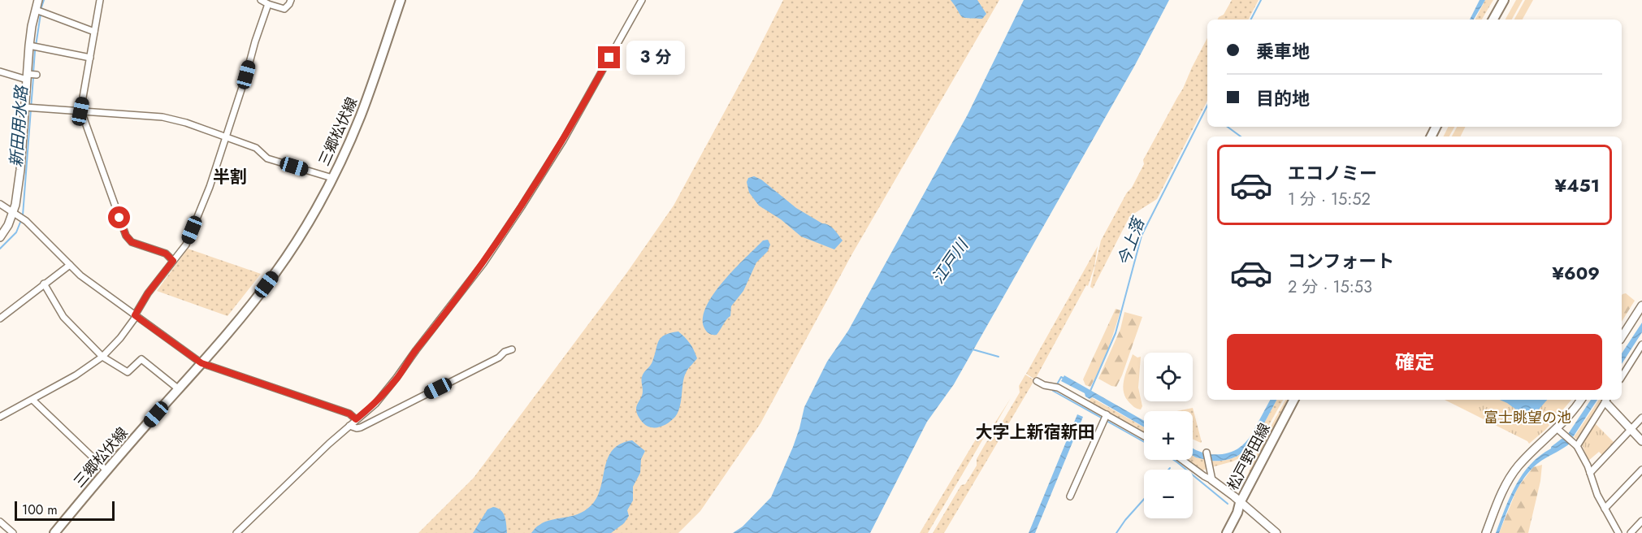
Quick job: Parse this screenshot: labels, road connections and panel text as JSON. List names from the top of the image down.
{
  "streets": {
    "main road": ["三郷松伏線", "松戸野田線"]
  },
  "districts": ["半割", "大字上新宿新田"],
  "water": ["新田用水路", "今上落", "江戸川"],
  "parks": ["富士眺望の池"],
  "scale_bar": "100 m",
  "page": {
    "banner": ["乗車地", "目的地"],
    "bubble": "3 分",
    "list": [
      {
        "name": "エコノミー",
        "note": "1 分 · 15:52",
        "value": "¥451"
      },
      {
        "name": "コンフォート",
        "note": "2 分 · 15:53",
        "value": "¥609"
      }
    ],
    "buttons": "確定",
    "map_buttons": ["+", "−"],
    "scale": "100 m"
  }
}
